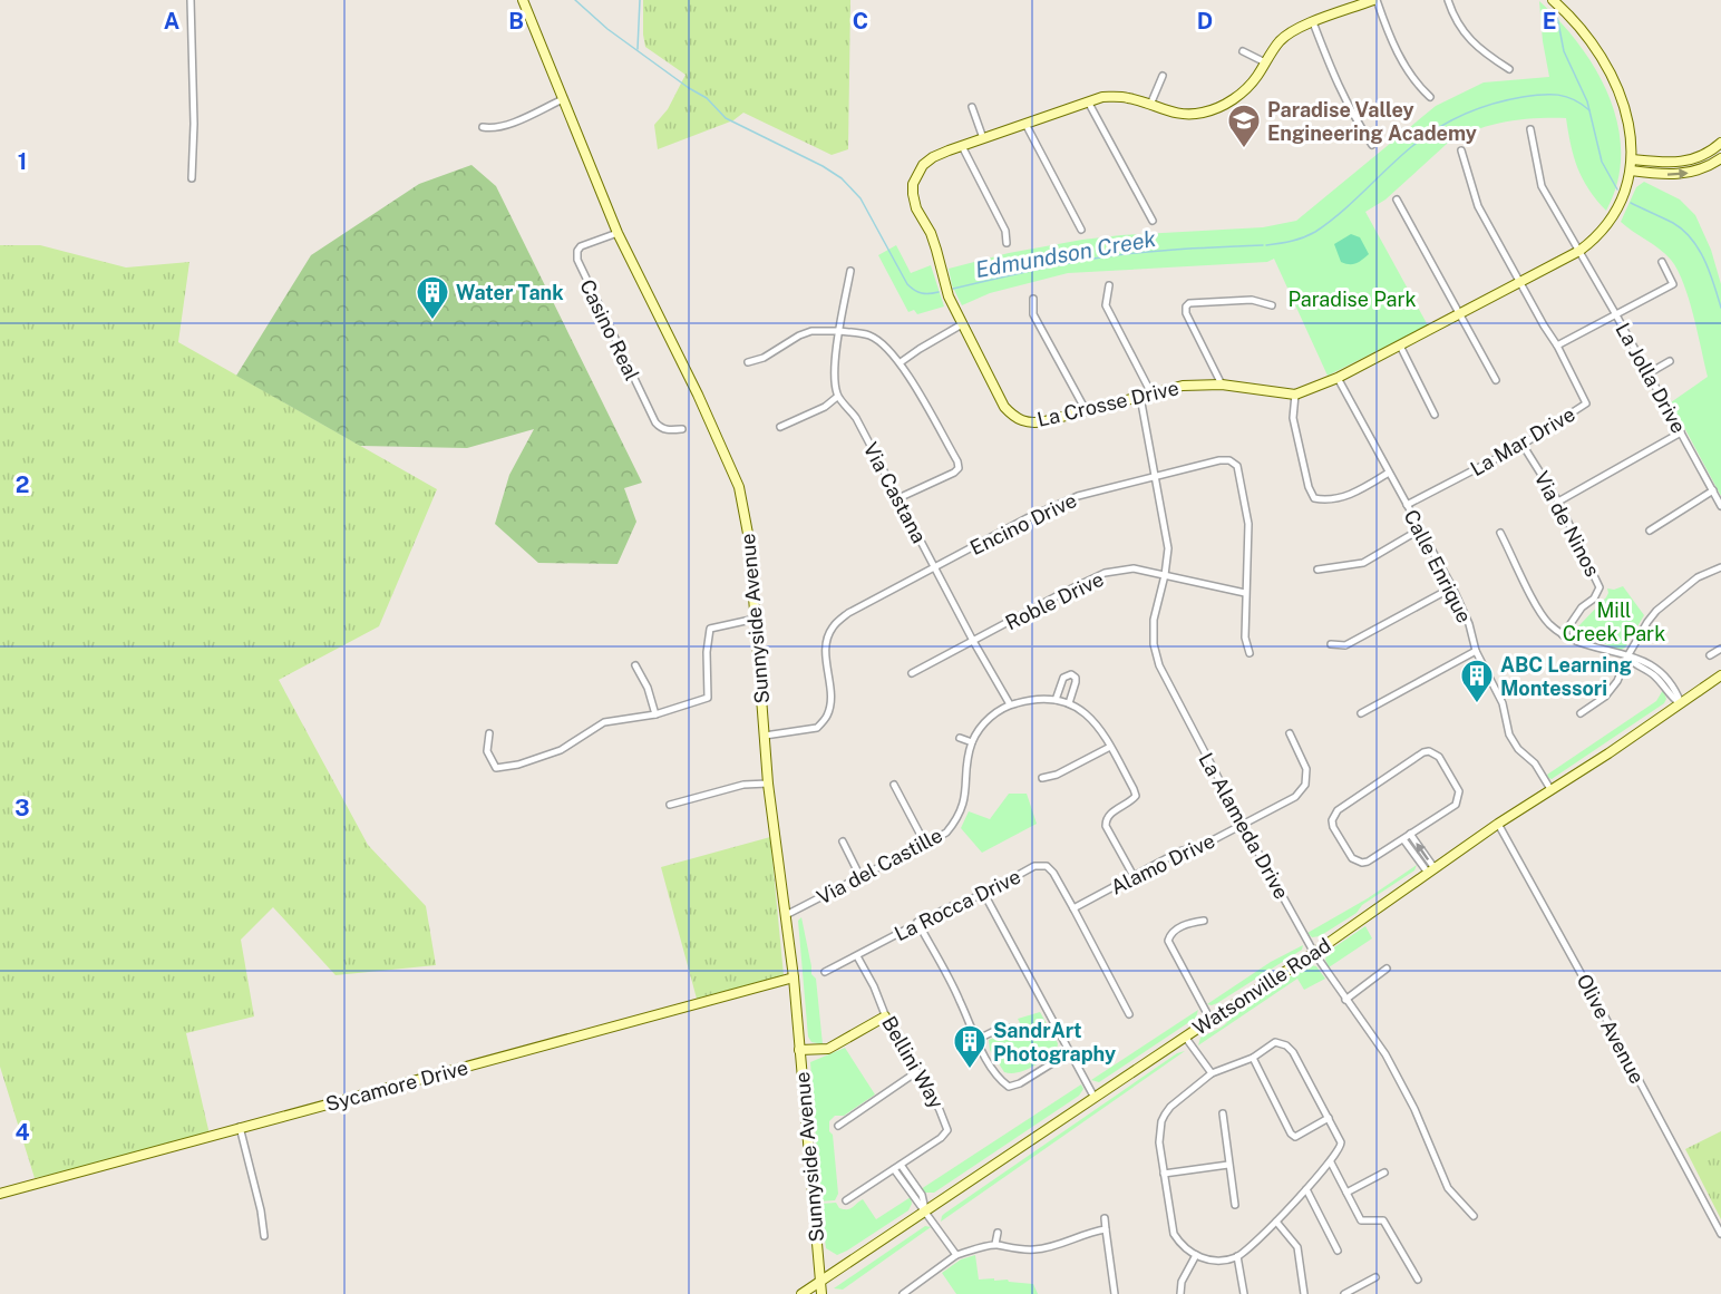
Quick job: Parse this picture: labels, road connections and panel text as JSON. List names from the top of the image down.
{
  "streets": {
    "street": [
      "Casino Real",
      "La Jolla Drive",
      "La Crosse Drive",
      "La Mar Drive",
      "Via Castana",
      "Encino Drive",
      "Via de Ninos",
      "Calle Enrique",
      "Roble Drive",
      "Sunnyside Avenue",
      "La Alameda Drive",
      "Alamo Drive",
      "Via del Castille",
      "La Rocca Drive",
      "Watsonville Road",
      "Olive Avenue",
      "Bellini Way",
      "Sycamore Drive"
    ]
  },
  "crossings": [
    ["Casino Real", "Sunnyside Avenue"],
    ["La Jolla Drive", "La Crosse Drive"],
    ["La Crosse Drive", "La Mar Drive"],
    ["La Crosse Drive", "Calle Enrique"],
    ["La Crosse Drive", "La Alameda Drive"],
    ["La Mar Drive", "Via de Ninos"],
    ["La Mar Drive", "Calle Enrique"],
    ["Via Castana", "Encino Drive"],
    ["Via Castana", "Roble Drive"],
    ["Via Castana", "Via del Castille"],
    ["Encino Drive", "Roble Drive"],
    ["Encino Drive", "Sunnyside Avenue"],
    ["Encino Drive", "La Alameda Drive"],
    ["Calle Enrique", "Watsonville Road"],
    ["Roble Drive", "La Alameda Drive"],
    ["Sunnyside Avenue", "Via del Castille"],
    ["Sunnyside Avenue", "Watsonville Road"],
    ["Sunnyside Avenue", "Sycamore Drive"],
    ["La Alameda Drive", "Alamo Drive"],
    ["La Alameda Drive", "Watsonville Road"],
    ["Alamo Drive", "Via del Castille"],
    ["Alamo Drive", "La Rocca Drive"],
    ["La Rocca Drive", "Bellini Way"],
    ["Watsonville Road", "Olive Avenue"]
  ],
  "water": ["Edmundson Creek"],
  "parks": ["Paradise Park", "Mill Creek Park"],
  "places": {
    "school or university": ["Paradise Valley Engineering Academy"],
    "building": ["Water Tank", "ABC Learning Montessori", "SandrArt Photography"]
  },
  "grid": {
    "columns": [
      "A",
      "B",
      "C",
      "D",
      "E"
    ],
    "rows": [
      "1",
      "2",
      "3",
      "4"
    ]
  }
}
